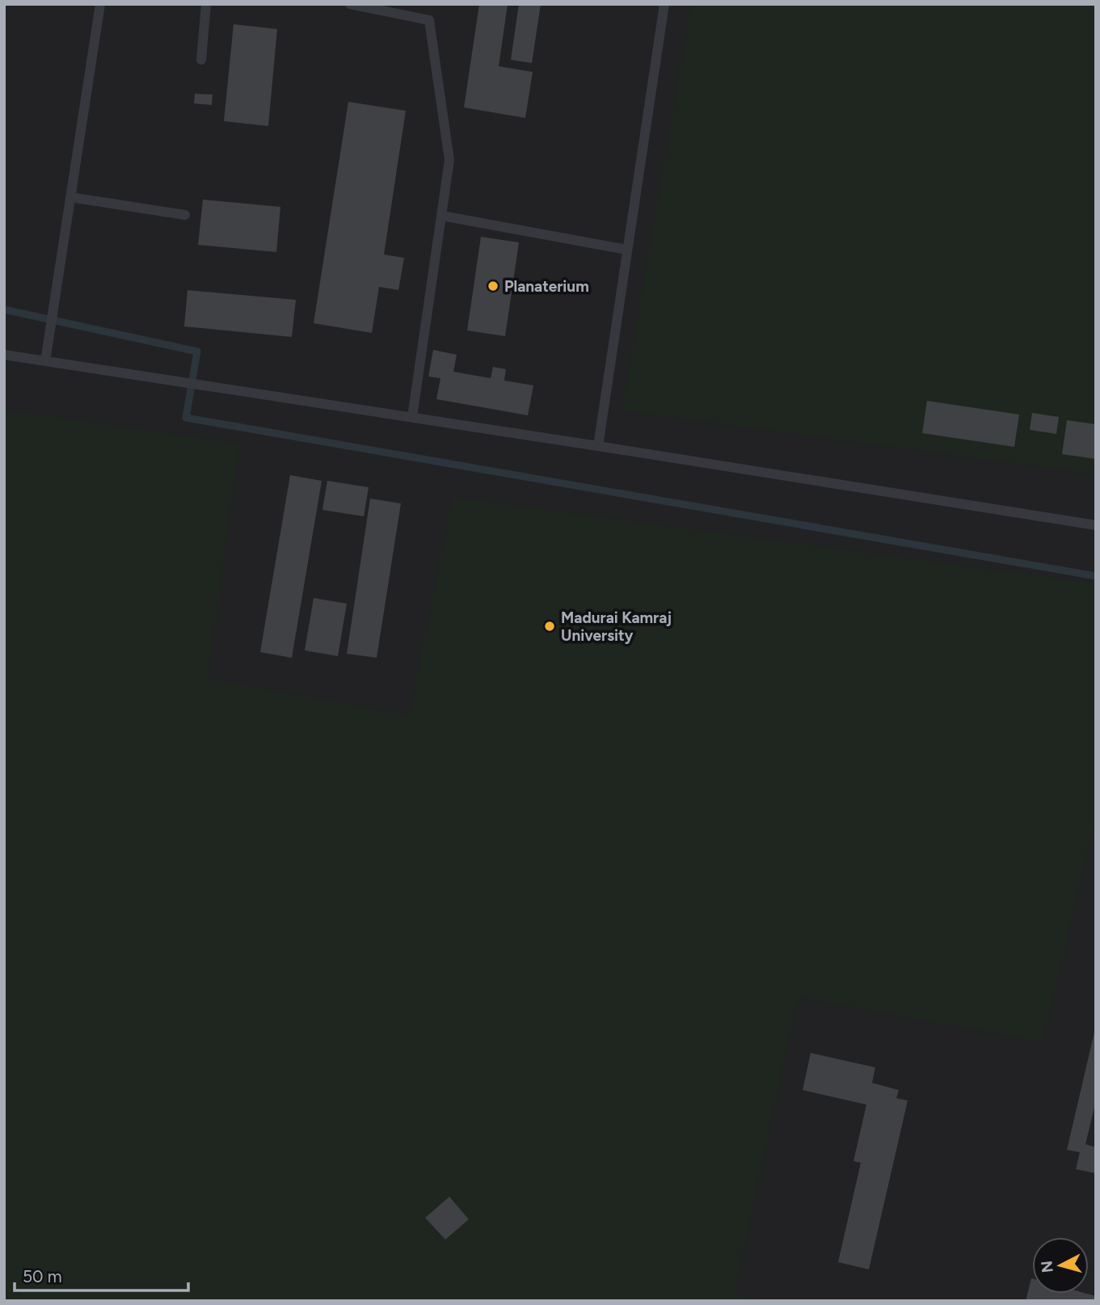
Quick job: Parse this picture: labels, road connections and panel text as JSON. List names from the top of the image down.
{
  "places": ["Planaterium", "Madurai Kamraj University"],
  "scale_bar": "50 m",
  "north": "left"
}
